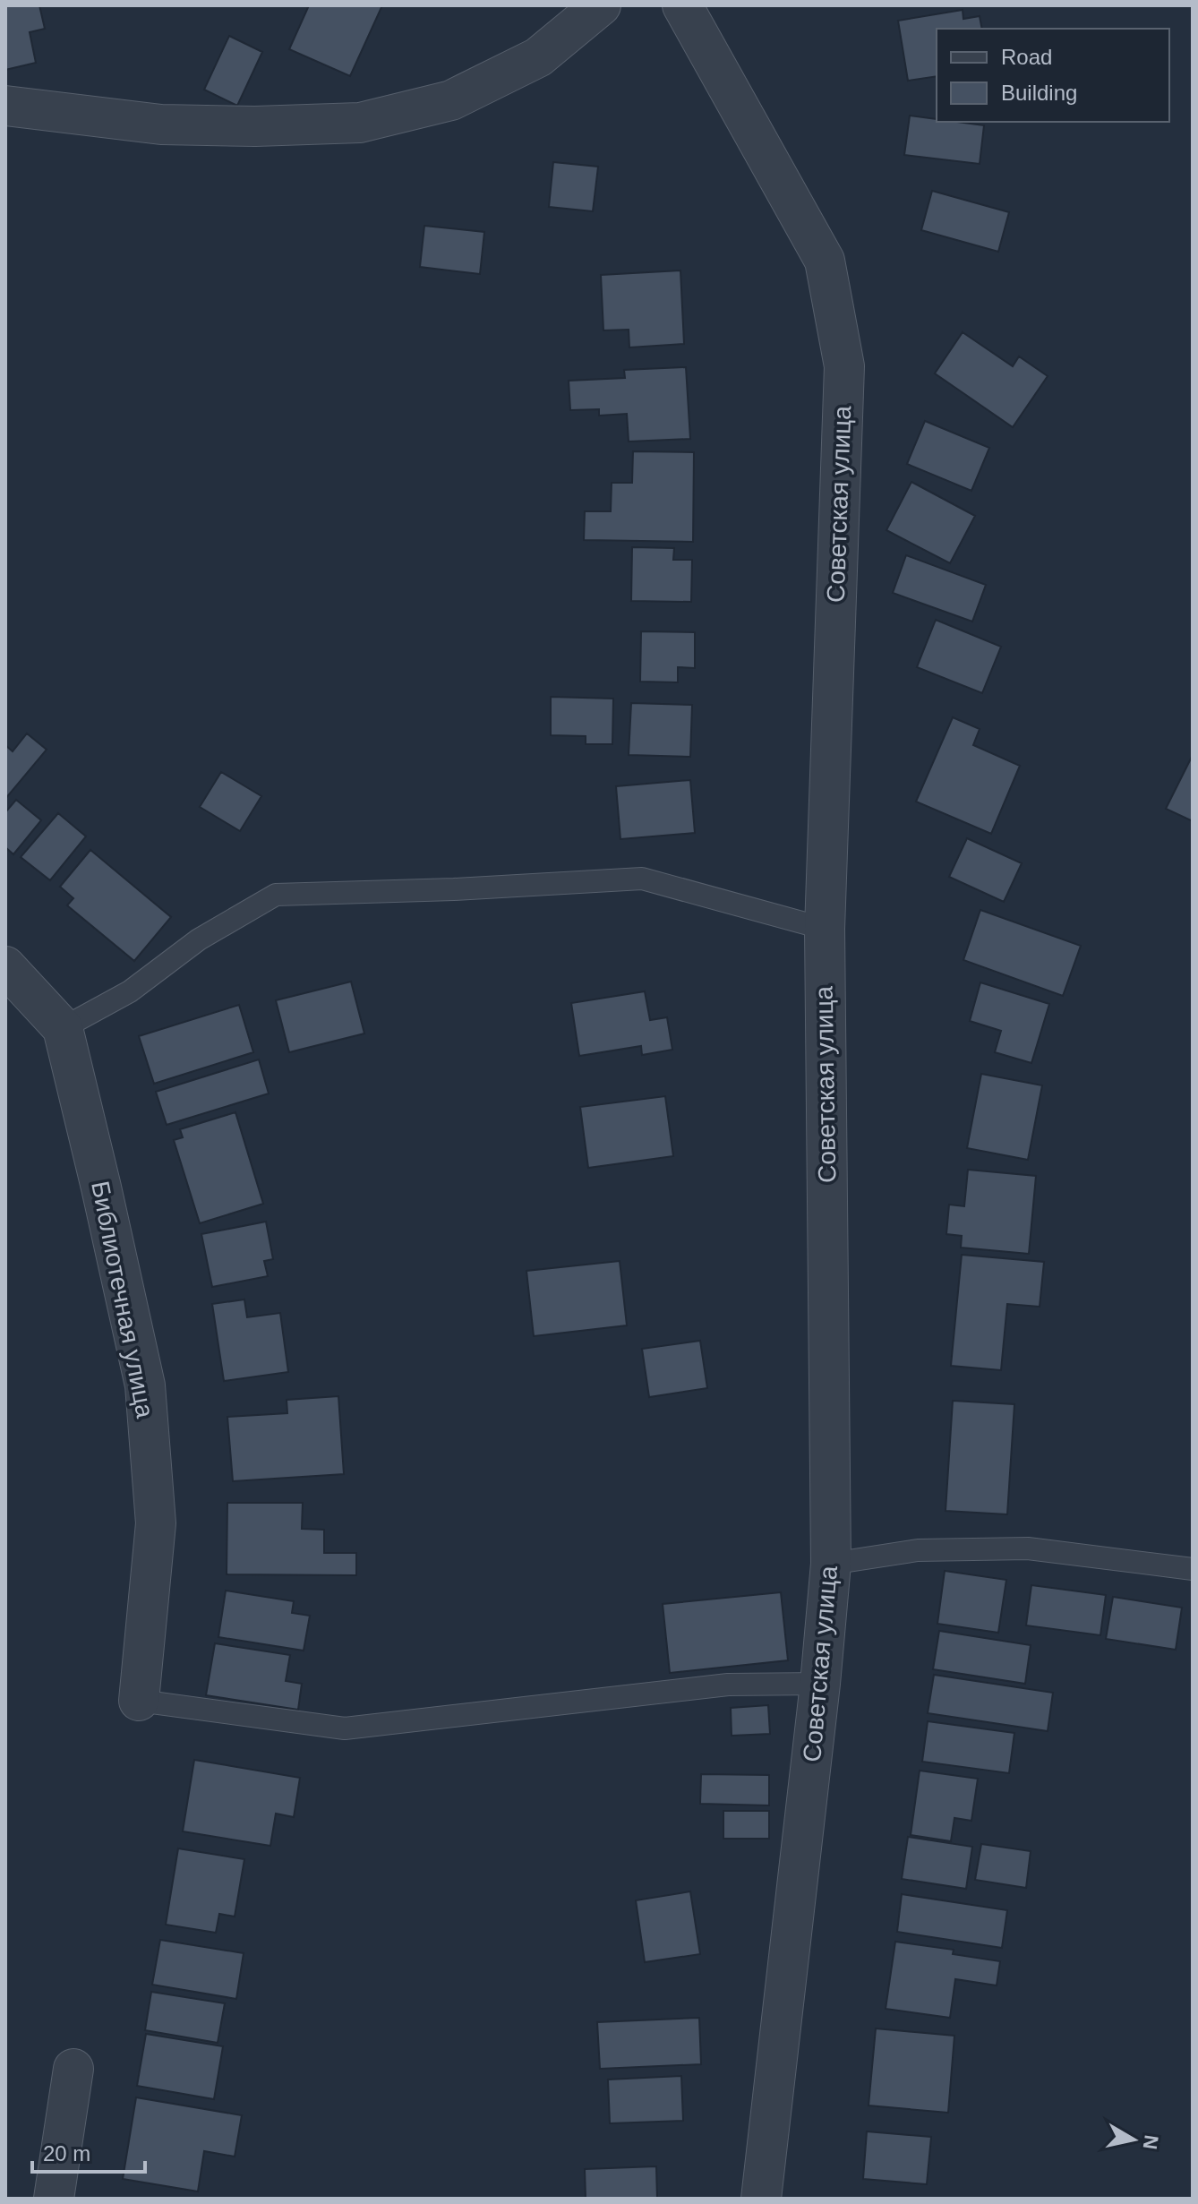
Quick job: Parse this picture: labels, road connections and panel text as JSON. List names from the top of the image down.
{
  "streets": {
    "street": ["Советская улица", "Библиотечная улица"]
  },
  "legend": ["Road", "Building"],
  "scale_bar": "20 m",
  "north": "right"
}
